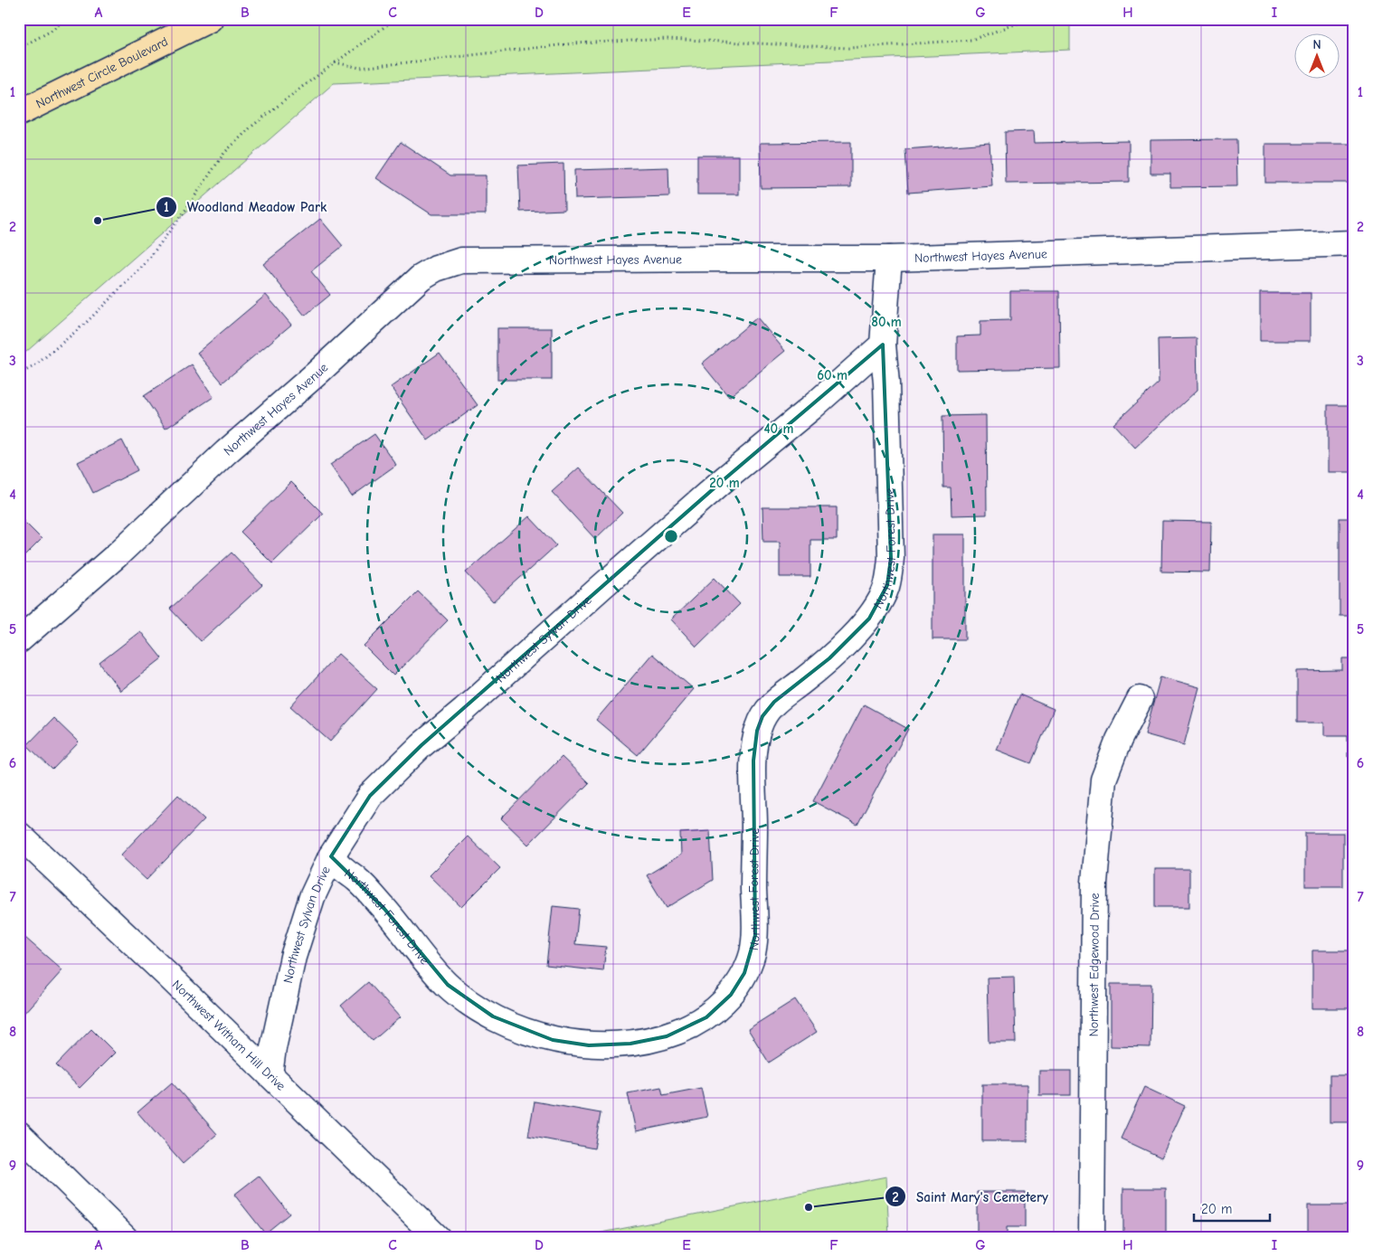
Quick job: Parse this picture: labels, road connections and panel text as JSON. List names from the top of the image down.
{
  "streets": {
    "main road": ["Northwest Circle Boulevard"],
    "street": [
      "Northwest Hayes Avenue",
      "Northwest Forest Drive",
      "Northwest Sylvan Drive",
      "Northwest Edgewood Drive",
      "Northwest Witham Hill Drive"
    ]
  },
  "crossings": [
    ["Northwest Forest Drive", "Northwest Sylvan Drive"],
    ["Northwest Sylvan Drive", "Northwest Witham Hill Drive"]
  ],
  "places": ["Woodland Meadow Park", "Saint Mary's Cemetery"],
  "scale_bar": "20 m",
  "north": "top",
  "grid": {
    "columns": [
      "A",
      "B",
      "C",
      "D",
      "E",
      "F",
      "G",
      "H",
      "I"
    ],
    "rows": [
      "1",
      "2",
      "3",
      "4",
      "5",
      "6",
      "7",
      "8",
      "9"
    ]
  },
  "rings": [
    "80 m",
    "60 m",
    "40 m",
    "20 m"
  ]
}
